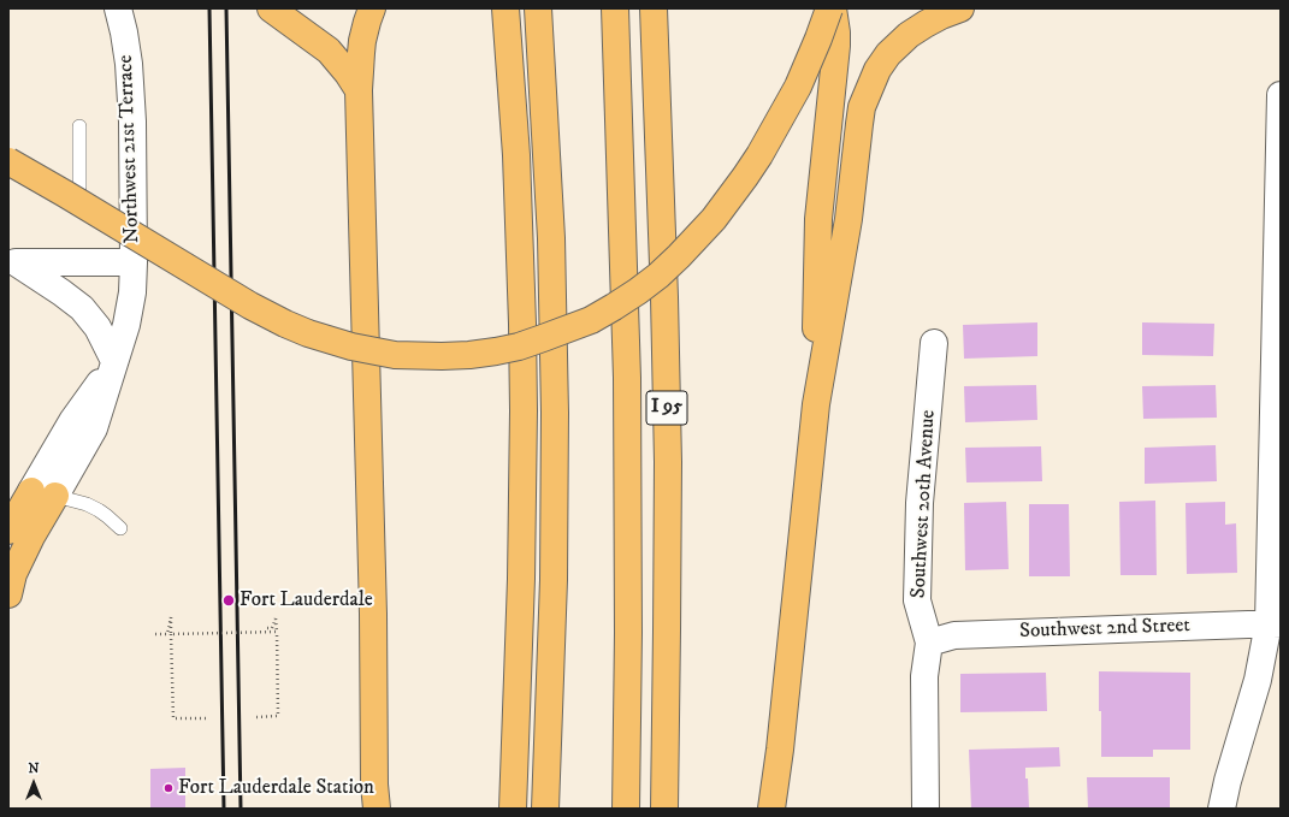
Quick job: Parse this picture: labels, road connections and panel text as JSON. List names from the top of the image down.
{
  "streets": {
    "highway": ["I 95"],
    "street": ["Northwest 21st Terrace", "Southwest 20th Avenue", "Southwest 2nd Street"]
  },
  "crossings": [
    ["Southwest 20th Avenue", "Southwest 2nd Street"]
  ],
  "places": ["Fort Lauderdale", "Fort Lauderdale Station"],
  "north": "top"
}
